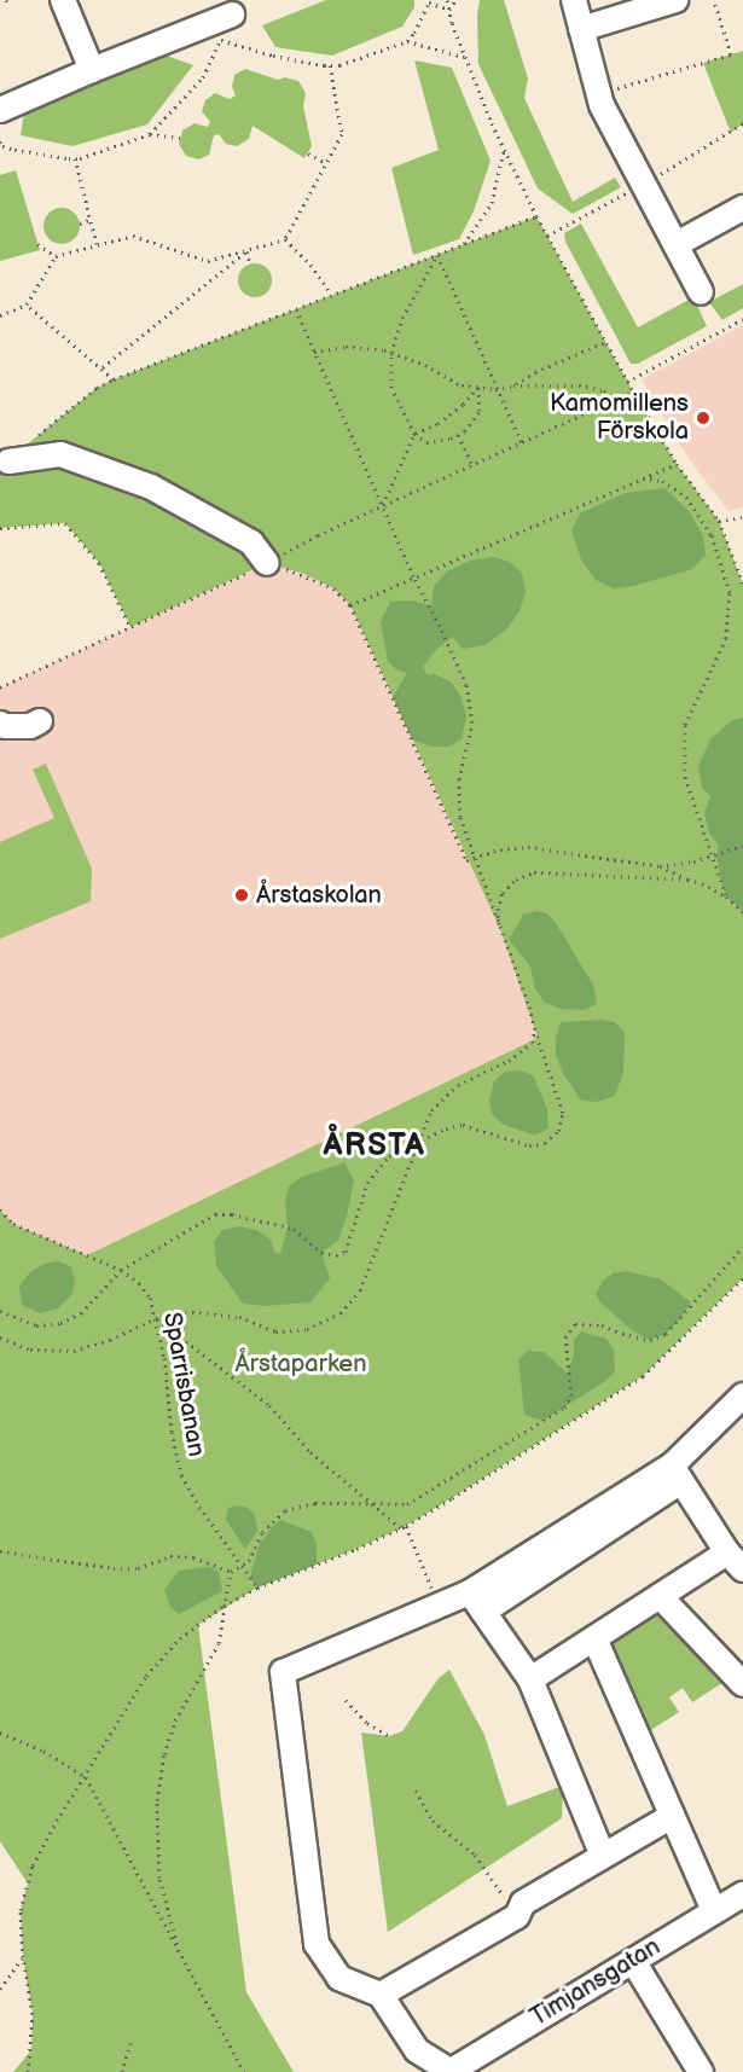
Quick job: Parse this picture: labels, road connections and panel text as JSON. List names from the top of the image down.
{
  "streets": {
    "street": ["Timjansgatan"],
    "path": ["Sparrisbanan"]
  },
  "districts": ["ÅRSTA"],
  "parks": ["Årstaparken"],
  "places": ["Kamomillens Förskola", "Årstaskolan"]
}
